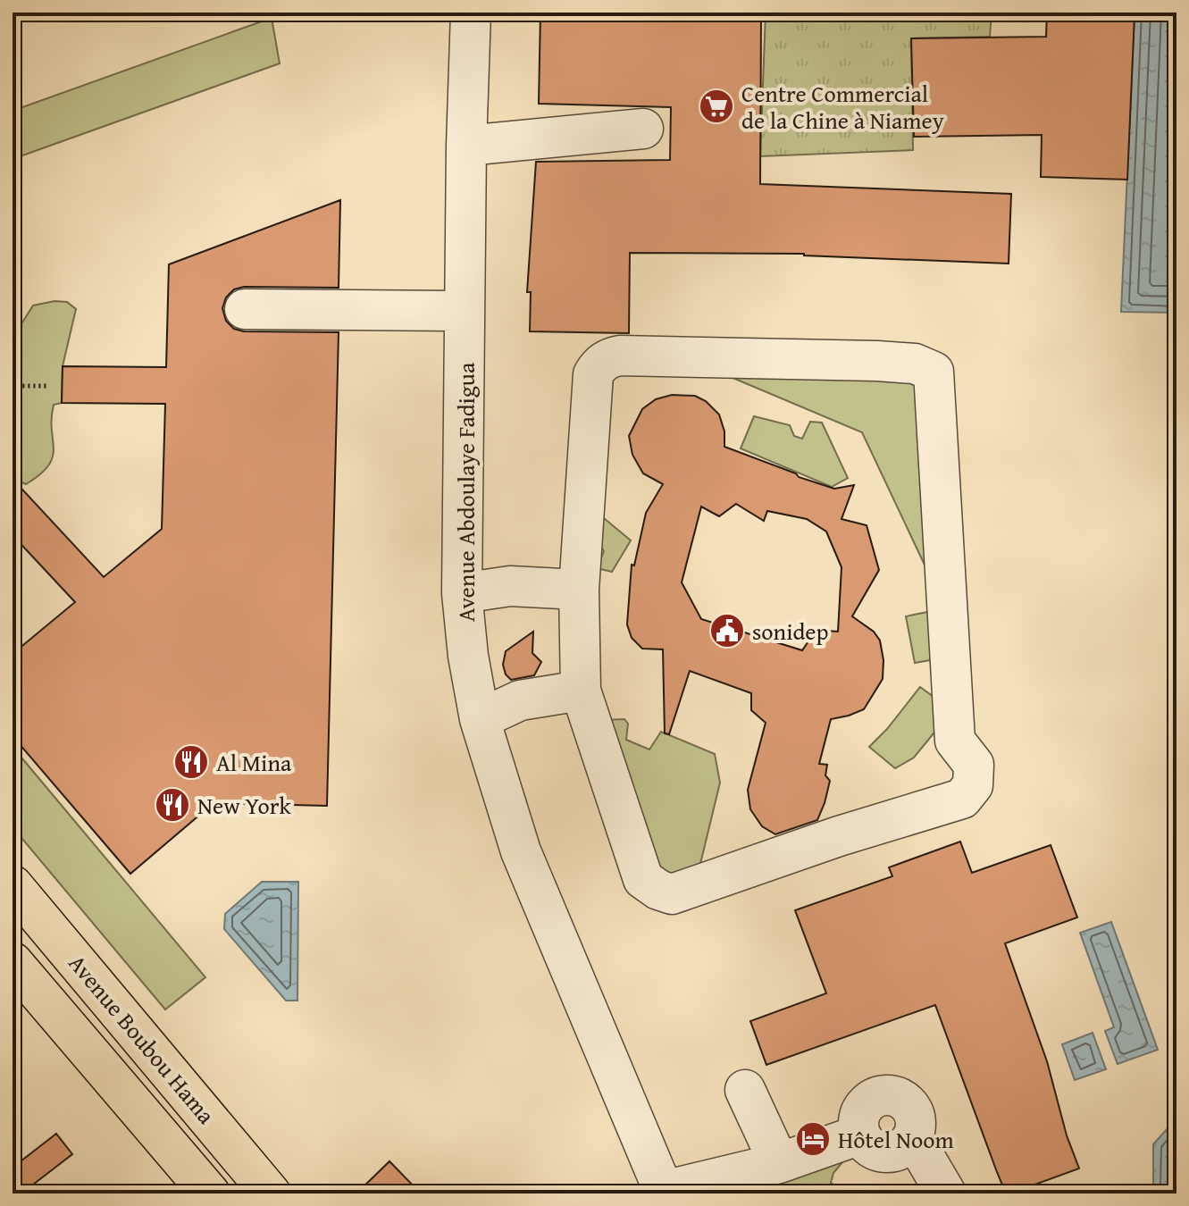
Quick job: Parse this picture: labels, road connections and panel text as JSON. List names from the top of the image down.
{
  "streets": {
    "main road": ["Avenue Boubou Hama"],
    "street": ["Avenue Abdoulaye Fadigua"]
  },
  "places": {
    "supermarket": ["Centre Commercial de la Chine à Niamey"],
    "public building": ["sonidep"],
    "restaurant": ["Al Mina", "New York"],
    "hotel": ["Hôtel Noom"]
  }
}
